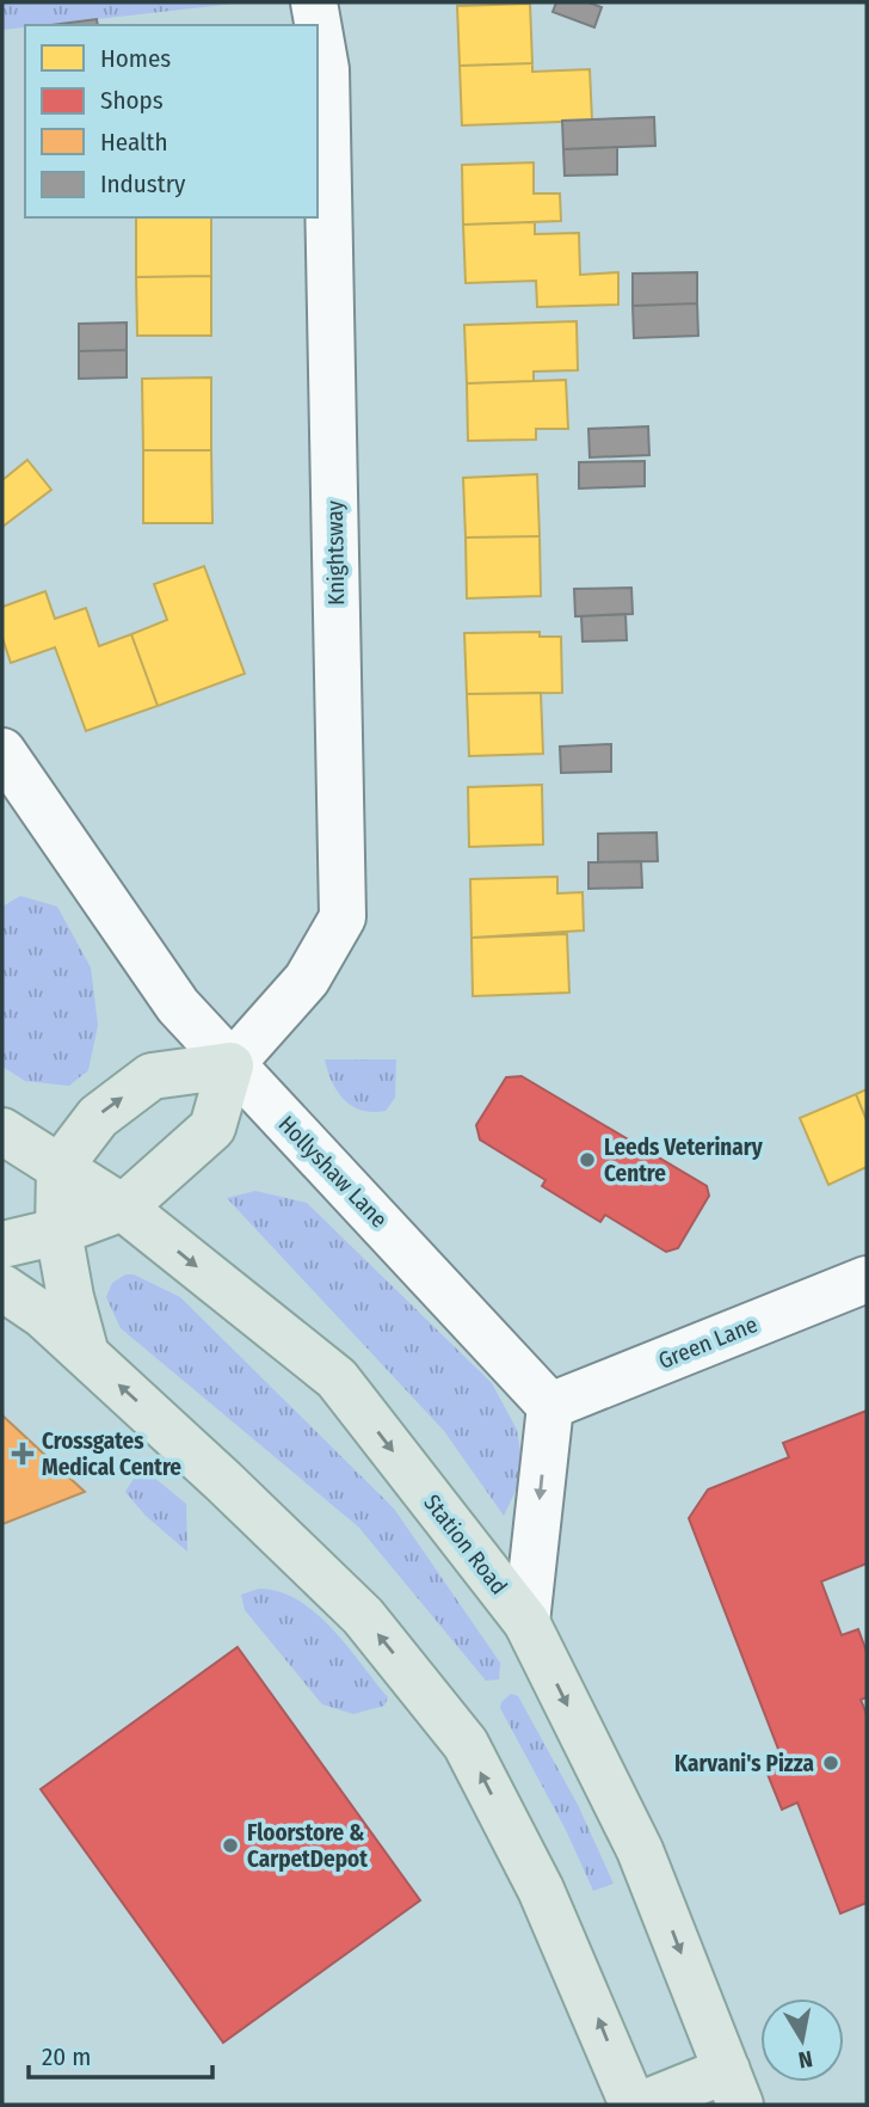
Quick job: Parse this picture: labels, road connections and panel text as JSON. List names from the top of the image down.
{
  "streets": {
    "main road": ["Station Road"],
    "street": ["Knightsway", "Hollyshaw Lane", "Green Lane"]
  },
  "crossings": [
    ["Knightsway", "Hollyshaw Lane"],
    ["Hollyshaw Lane", "Green Lane"]
  ],
  "places": {
    "other": ["Leeds Veterinary Centre", "Karvani's Pizza", "Floorstore & CarpetDepot"],
    "health": ["Crossgates Medical Centre"]
  },
  "legend": [
    "Homes",
    "Shops",
    "Health",
    "Industry"
  ],
  "scale_bar": "20 m",
  "north": "bottom"
}
